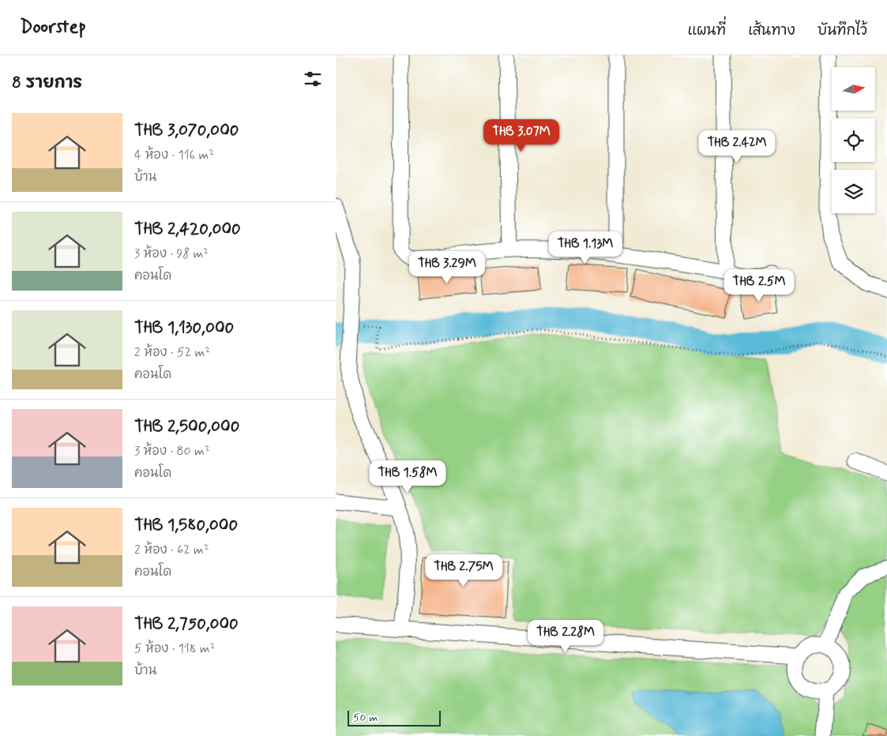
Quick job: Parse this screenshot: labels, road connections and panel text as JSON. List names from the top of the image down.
{
  "scale_bar": "50 m",
  "north": "right",
  "page": {
    "header": "Doorstep",
    "nav": ["แผนที่", "เส้นทาง", "บันทึกไว้"],
    "heading": "8 รายการ",
    "list": [
      {
        "name": "THB 3,070,000",
        "note": "4 ห้อง · 116 m² · บ้าน"
      },
      {
        "name": "THB 2,420,000",
        "note": "3 ห้อง · 98 m² · คอนโด"
      },
      {
        "name": "THB 1,130,000",
        "note": "2 ห้อง · 52 m² · คอนโด"
      },
      {
        "name": "THB 2,500,000",
        "note": "3 ห้อง · 80 m² · คอนโด"
      },
      {
        "name": "THB 1,580,000",
        "note": "2 ห้อง · 62 m² · คอนโด"
      },
      {
        "name": "THB 2,750,000",
        "note": "5 ห้อง · 118 m² · บ้าน"
      }
    ],
    "price": [
      "THB 3.07M",
      "THB 2.42M",
      "THB 1.13M",
      "THB 3.29M",
      "THB 2.5M",
      "THB 1.58M",
      "THB 2.75M",
      "THB 2.28M"
    ],
    "scale": "50 m"
  }
}
